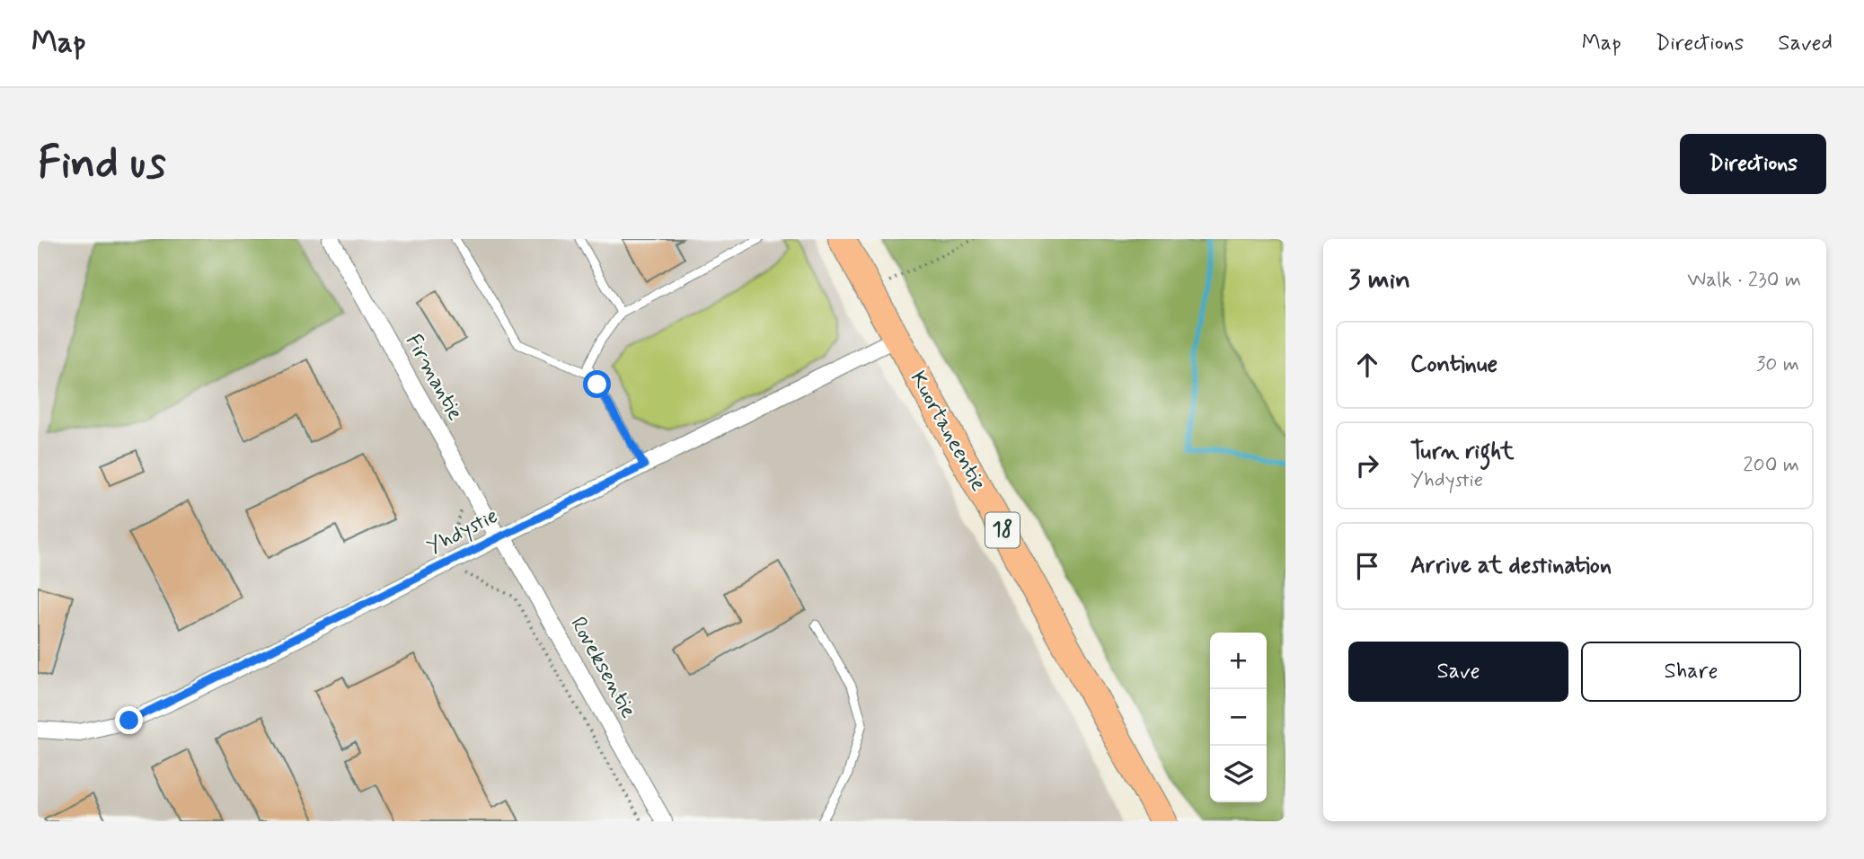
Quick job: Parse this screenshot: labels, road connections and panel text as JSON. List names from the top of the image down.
{
  "streets": {
    "highway": ["Kuortaneentie", "18"],
    "street": ["Firmantie", "Yhdystie", "Roveksentie"]
  },
  "crossings": [
    ["Firmantie", "Yhdystie"],
    ["Firmantie", "Roveksentie"],
    ["Kuortaneentie", "Yhdystie"],
    ["Yhdystie", "Roveksentie"]
  ],
  "page": {
    "header": "Map",
    "nav": ["Map", "Directions", "Saved"],
    "buttons": [
      "Directions",
      ["Save", "Share"]
    ],
    "title": "Find us",
    "heading": ["3 min", "Walk · 230 m"],
    "list": [
      ["Continue", "30 m"],
      ["Turn right", "Yhdystie", "200 m"],
      "Arrive at destination"
    ],
    "map_buttons": ["+", "−"]
  }
}
